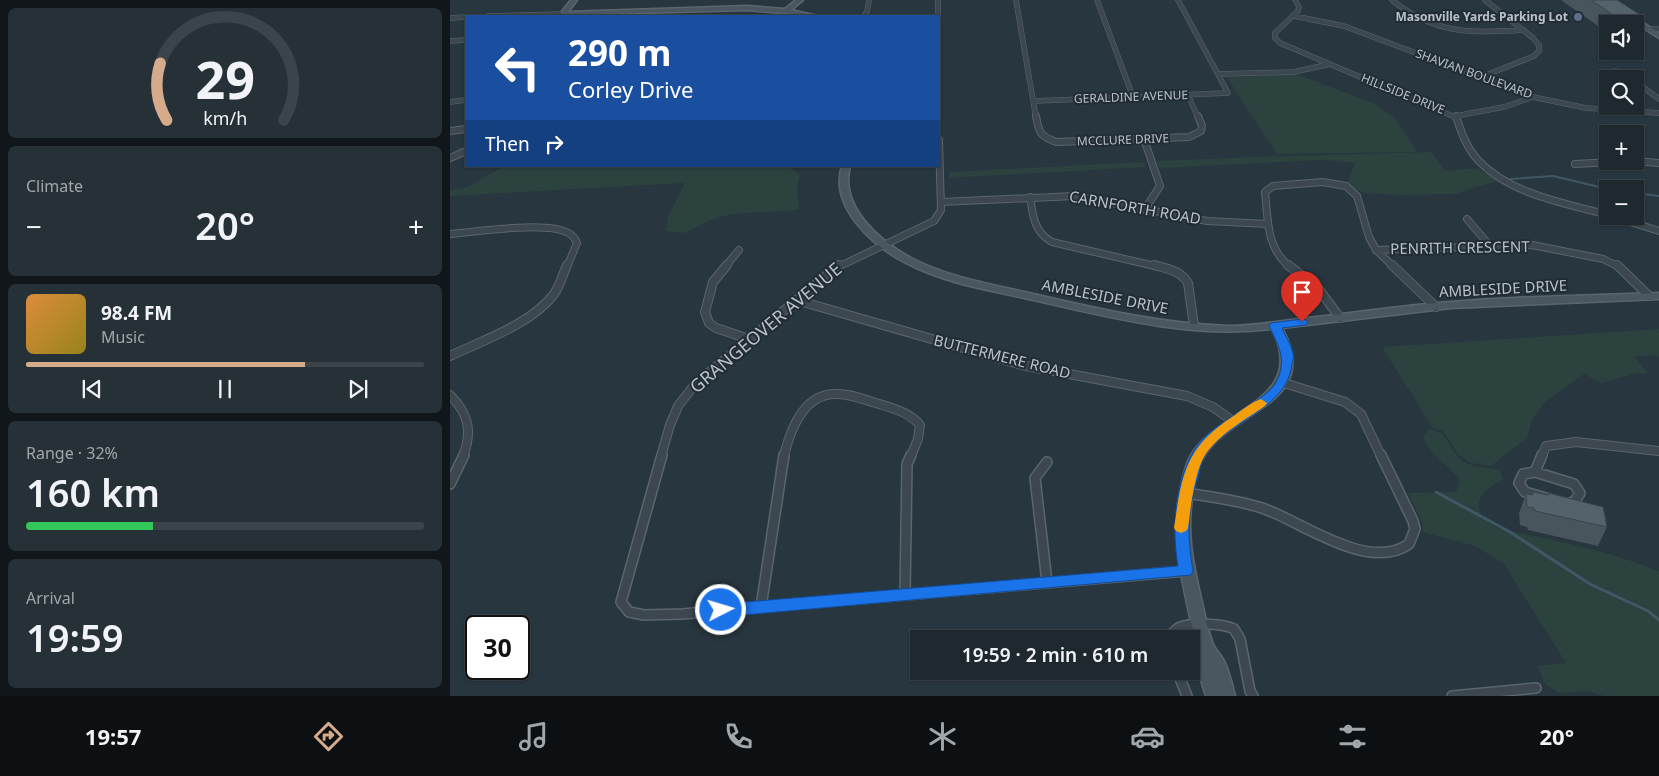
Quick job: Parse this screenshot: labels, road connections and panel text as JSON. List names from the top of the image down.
{
  "streets": {
    "street": [
      "SHAVIAN BOULEVARD",
      "HILLSIDE DRIVE",
      "GERALDINE AVENUE",
      "MCCLURE DRIVE",
      "CARNFORTH ROAD",
      "PENRITH CRESCENT",
      "AMBLESIDE DRIVE",
      "GRANGEOVER AVENUE",
      "BUTTERMERE ROAD"
    ]
  },
  "crossings": [
    ["SHAVIAN BOULEVARD", "HILLSIDE DRIVE"],
    ["GERALDINE AVENUE", "MCCLURE DRIVE"],
    ["CARNFORTH ROAD", "GRANGEOVER AVENUE"],
    ["PENRITH CRESCENT", "AMBLESIDE DRIVE"],
    ["AMBLESIDE DRIVE", "GRANGEOVER AVENUE"],
    ["GRANGEOVER AVENUE", "BUTTERMERE ROAD"]
  ],
  "places": ["Masonville Yards Parking Lot"],
  "page": {
    "map_buttons": ["+", "−"],
    "turn": ["290 m", "Corley Drive"],
    "then": "Then",
    "tile": [
      "Climate",
      ["Range · 32%", "160 km"],
      ["Arrival", "19:59"]
    ],
    "heat": ["−", "20°", "+"],
    "song": ["98.4 FM", "Music"],
    "limit": "30",
    "trip": "19:59 · 2 min · 610 m",
    "tabs": ["19:57", "20°"],
    "gauge": ["29", "km/h"]
  }
}
